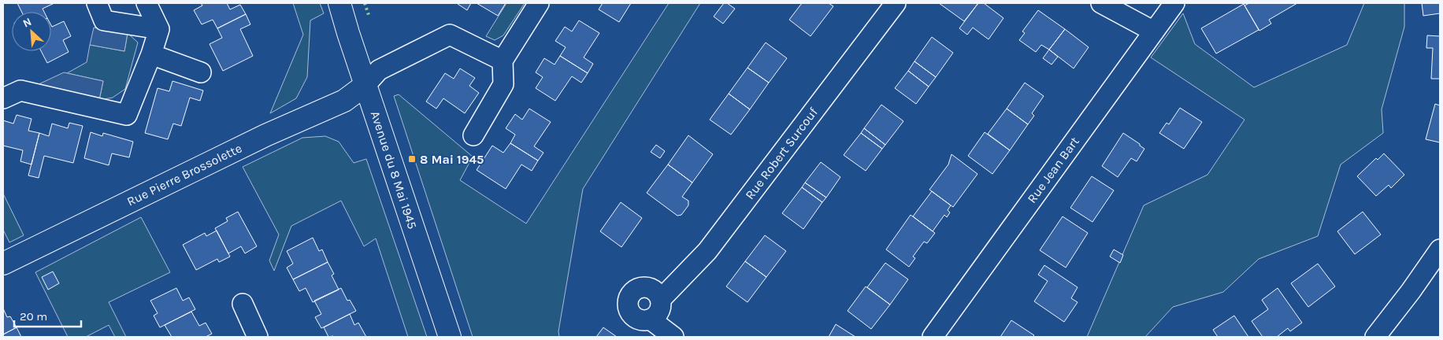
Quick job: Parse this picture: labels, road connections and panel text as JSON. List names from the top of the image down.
{
  "streets": {
    "street": [
      "Rue Robert Surcouf",
      "Avenue du 8 Mai 1945",
      "Rue Jean Bart",
      "Rue Pierre Brossolette"
    ]
  },
  "crossings": [
    ["Avenue du 8 Mai 1945", "Rue Pierre Brossolette"]
  ],
  "places": {
    "transit": ["8 Mai 1945"]
  },
  "scale_bar": "20 m",
  "north": "top left"
}
